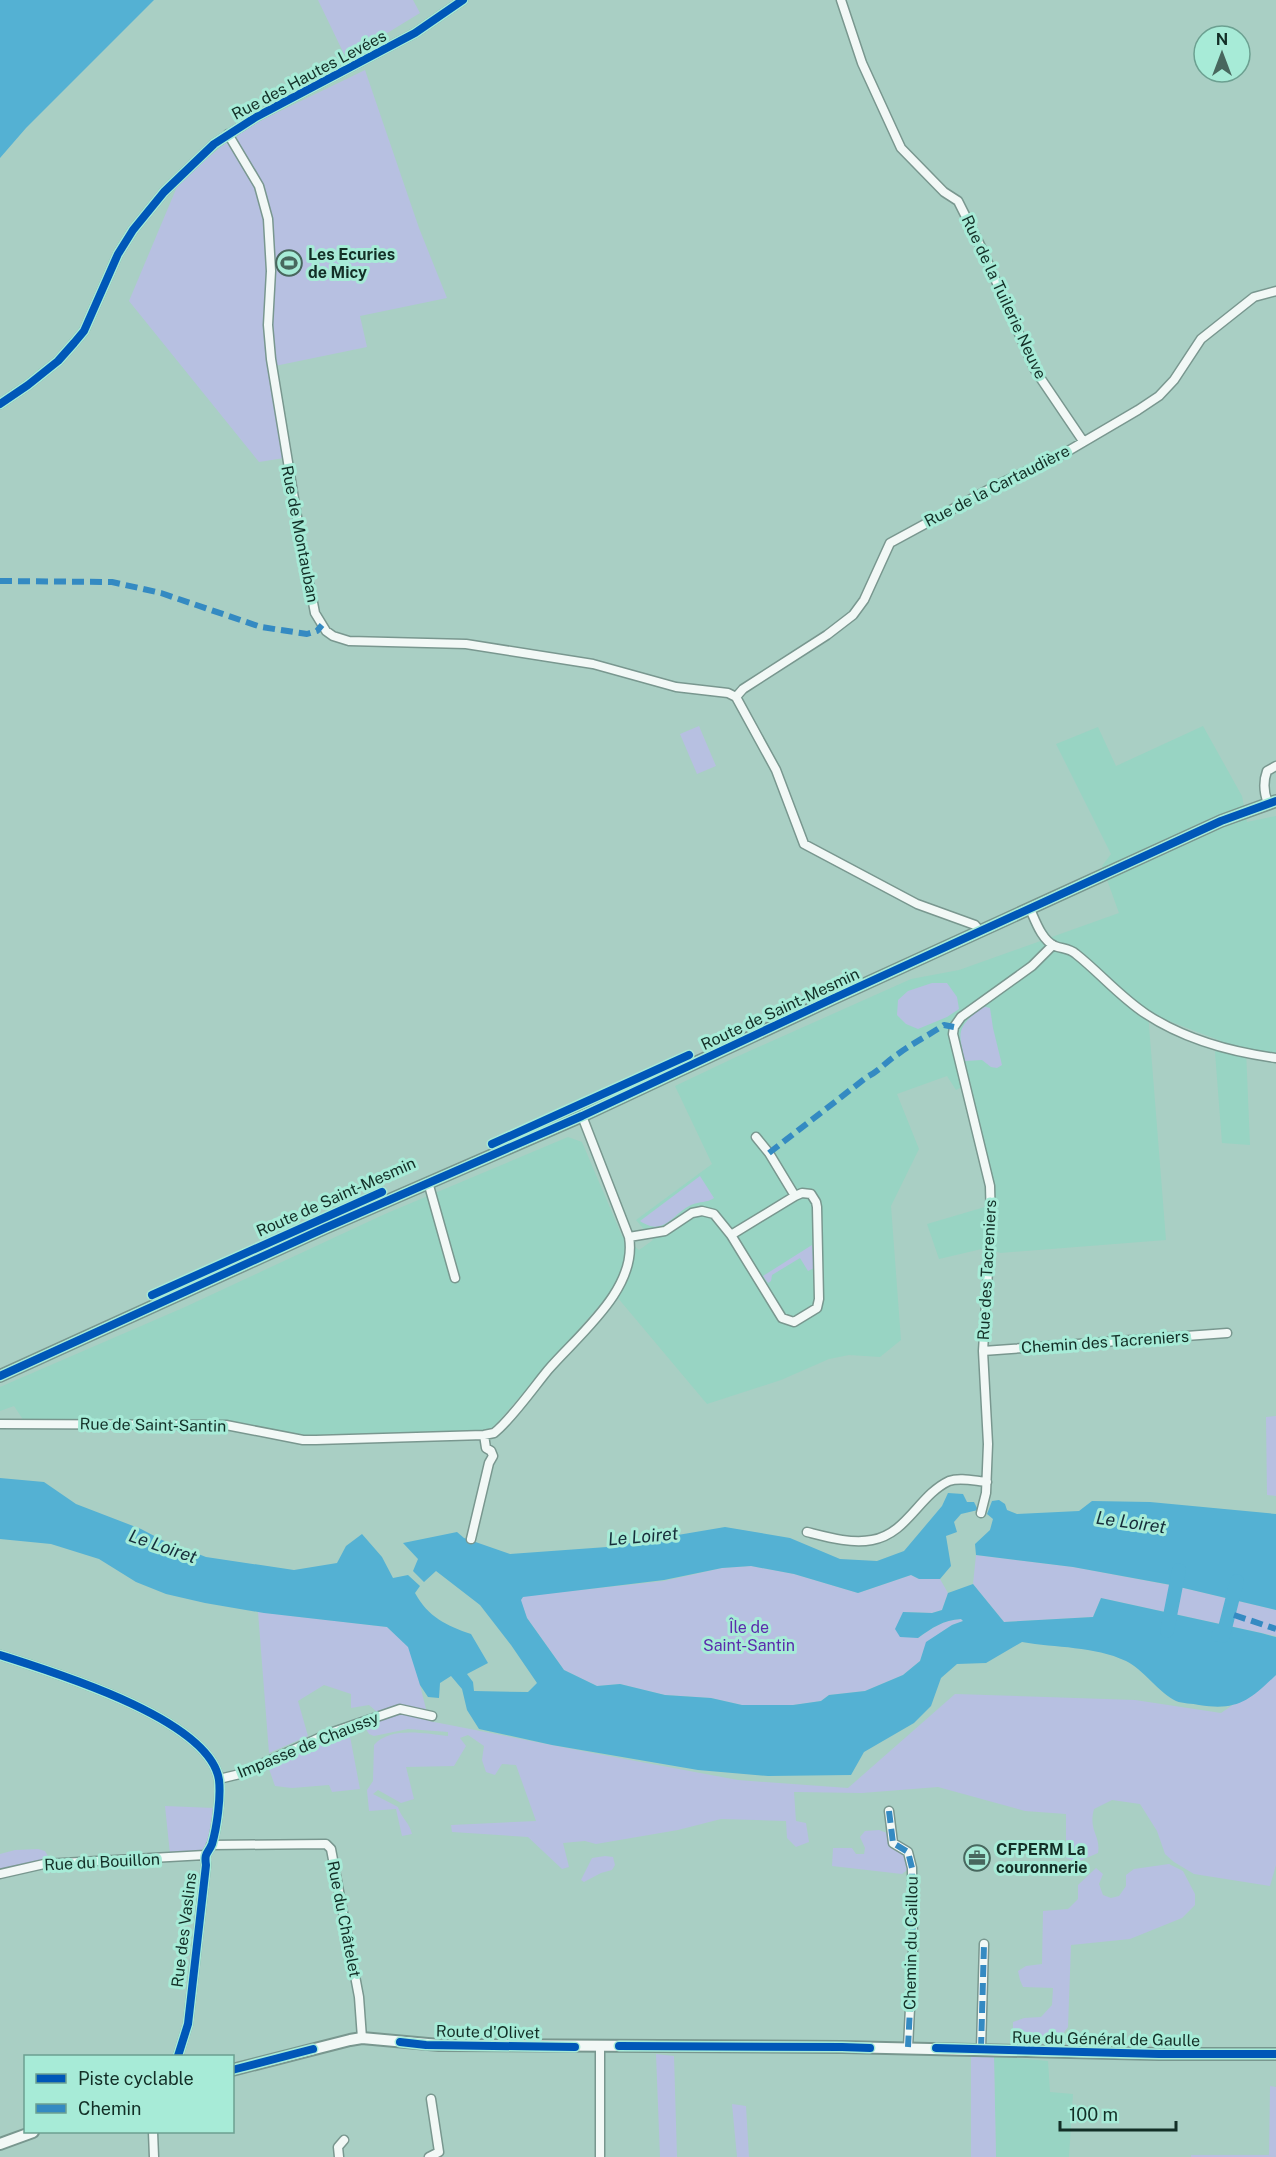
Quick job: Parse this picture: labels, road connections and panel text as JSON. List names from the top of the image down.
{
  "streets": {
    "main road": ["Route de Saint-Mesmin", "Route d'Olivet", "Rue du Général de Gaulle"],
    "street": [
      "Rue des Hautes Levées",
      "Rue de la Tuilerie Neuve",
      "Rue de la Cartaudière",
      "Rue de Montauban",
      "Rue des Tacreniers",
      "Chemin des Tacreniers",
      "Rue de Saint-Santin",
      "Impasse de Chaussy",
      "Rue du Bouillon",
      "Rue du Châtelet",
      "Rue des Vaslins",
      "Chemin du Caillou"
    ]
  },
  "crossings": [
    ["Rue des Hautes Levées", "Rue de Montauban"],
    ["Rue de la Tuilerie Neuve", "Rue de la Cartaudière"],
    ["Rue de la Cartaudière", "Rue de Montauban"],
    ["Rue des Tacreniers", "Chemin des Tacreniers"],
    ["Impasse de Chaussy", "Rue des Vaslins"],
    ["Rue du Bouillon", "Rue des Vaslins"],
    ["Rue du Châtelet", "Rue des Vaslins"],
    ["Rue du Châtelet", "Route d'Olivet"],
    ["Chemin du Caillou", "Rue du Général de Gaulle"],
    ["Route d'Olivet", "Rue du Général de Gaulle"]
  ],
  "water": ["Le Loiret"],
  "parks": ["Île de Saint-Santin"],
  "places": {
    "sports": ["Les Ecuries de Micy"],
    "office": ["CFPERM La couronnerie"]
  },
  "legend": ["Piste cyclable", "Chemin"],
  "scale_bar": "100 m",
  "north": "top"
}
